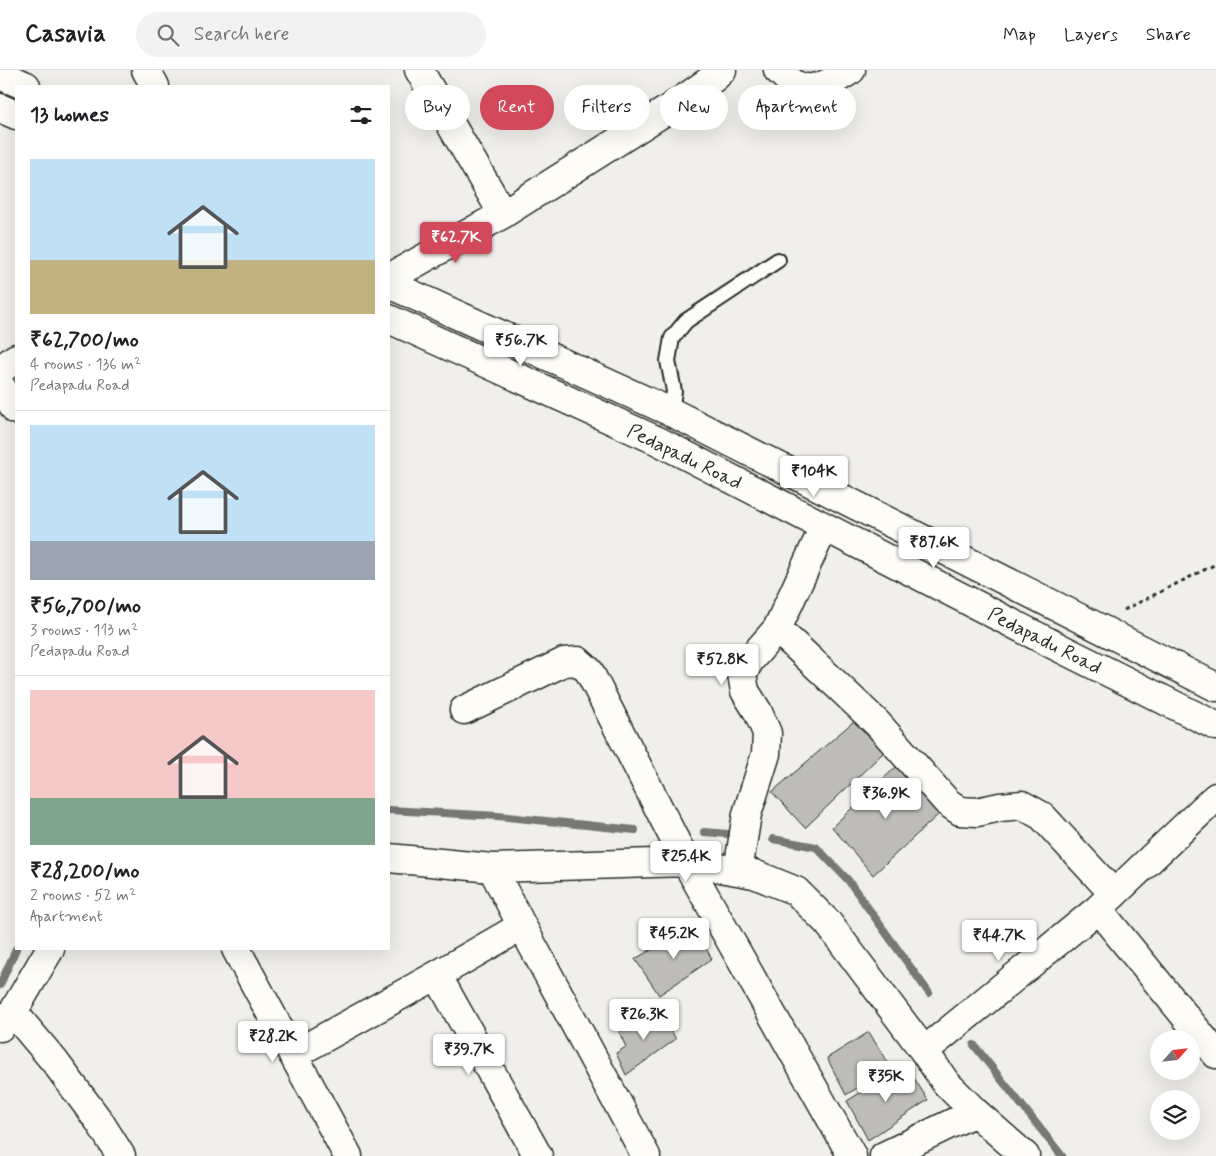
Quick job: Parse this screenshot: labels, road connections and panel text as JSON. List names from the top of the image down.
{
  "streets": {
    "street": ["Pedapadu Road"]
  },
  "north": "top right",
  "page": {
    "header": "Casavia",
    "search": "Search here",
    "nav": ["Map", "Layers", "Share"],
    "chip": [
      "Buy",
      "Rent",
      "Filters",
      "New",
      "Apartment"
    ],
    "heading": "13 homes",
    "list": [
      {
        "name": "₹62,700/mo",
        "note": "4 rooms · 136 m² · Pedapadu Road"
      },
      {
        "name": "₹56,700/mo",
        "note": "3 rooms · 113 m² · Pedapadu Road"
      },
      {
        "name": "₹28,200/mo",
        "note": "2 rooms · 52 m² · Apartment"
      }
    ],
    "price": [
      "₹62.7K",
      "₹56.7K",
      "₹104K",
      "₹87.6K",
      "₹52.8K",
      "₹36.9K",
      "₹25.4K",
      "₹45.2K",
      "₹44.7K",
      "₹26.3K",
      "₹28.2K",
      "₹39.7K",
      "₹35K"
    ]
  }
}
